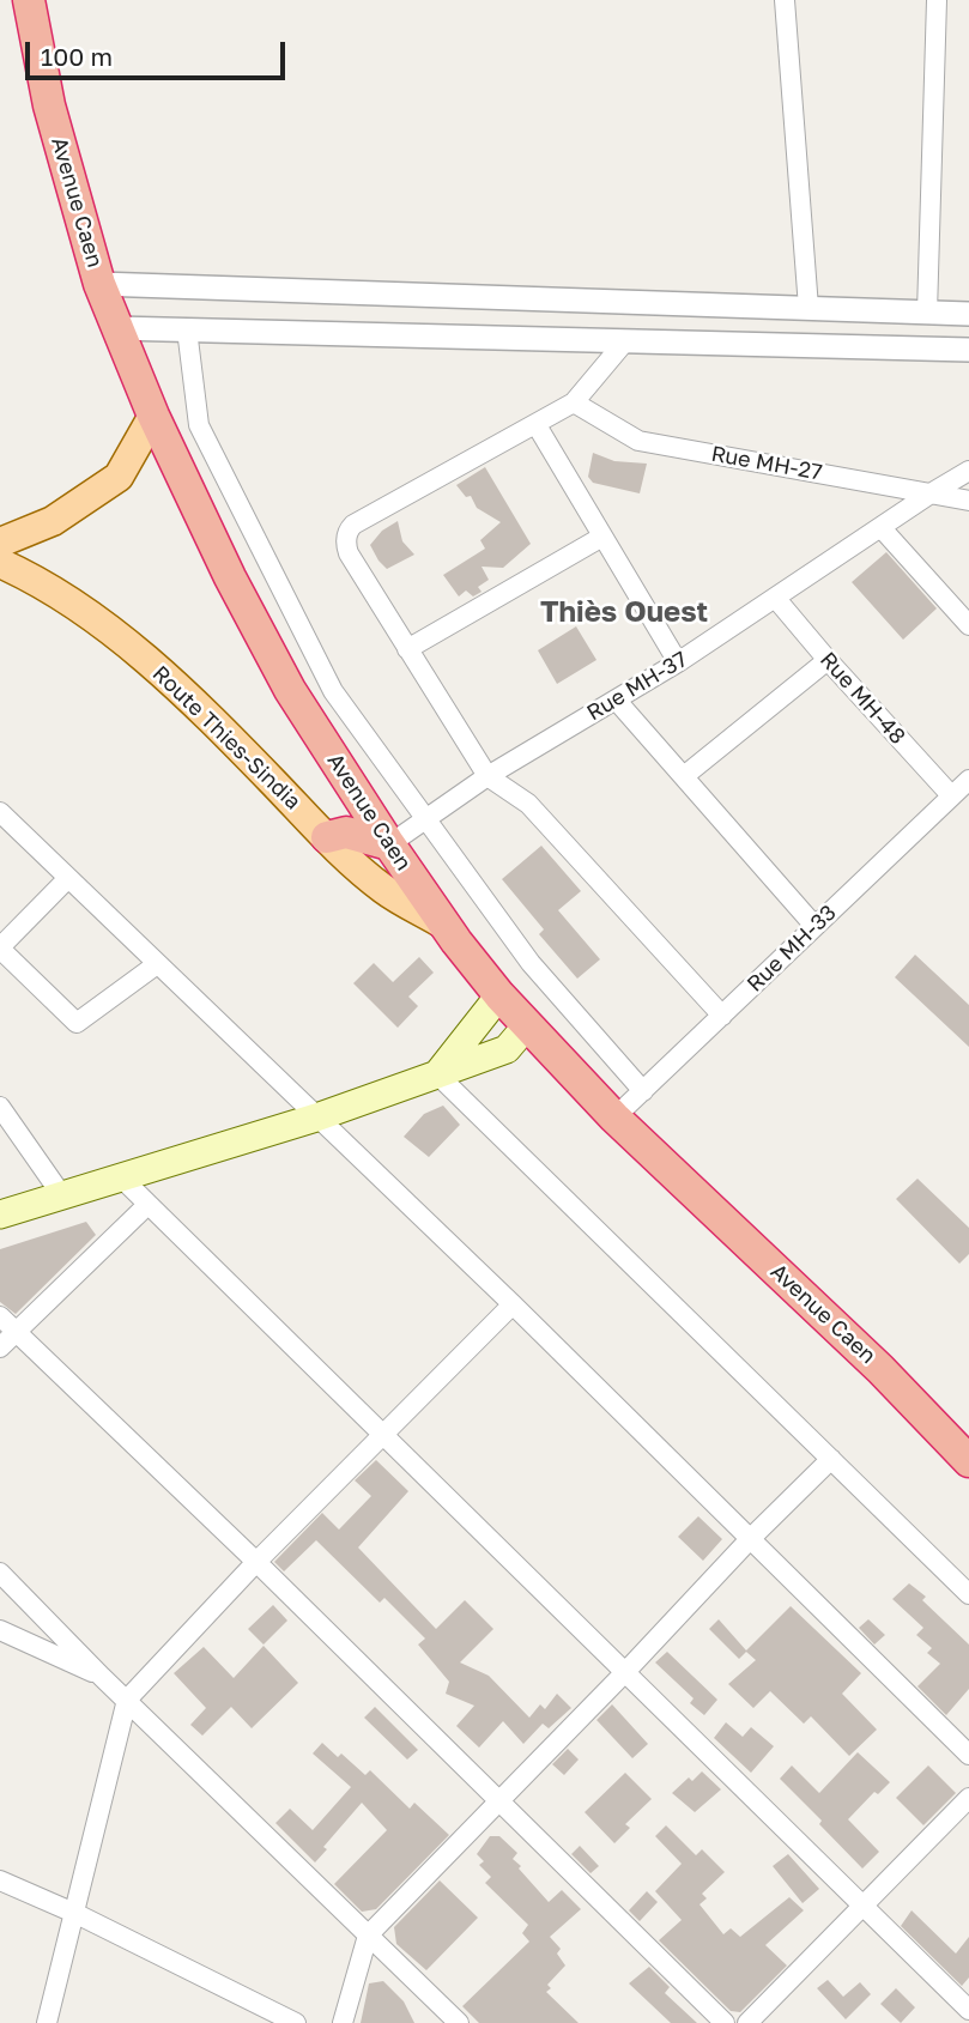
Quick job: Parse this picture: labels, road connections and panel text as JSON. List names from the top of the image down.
{
  "streets": {
    "highway": ["Avenue Caen"],
    "main road": ["Route Thies-Sindia"],
    "street": [
      "Rue MH-27",
      "Rue MH-37",
      "Rue MH-48",
      "Rue MH-33"
    ]
  },
  "crossings": [
    ["Avenue Caen", "Rue MH-37"],
    ["Avenue Caen", "Route Thies-Sindia"],
    ["Avenue Caen", "Rue MH-33"],
    ["Rue MH-27", "Rue MH-37"],
    ["Rue MH-37", "Rue MH-48"],
    ["Rue MH-48", "Rue MH-33"]
  ],
  "districts": ["Thiès Ouest"],
  "scale_bar": "100 m"
}
